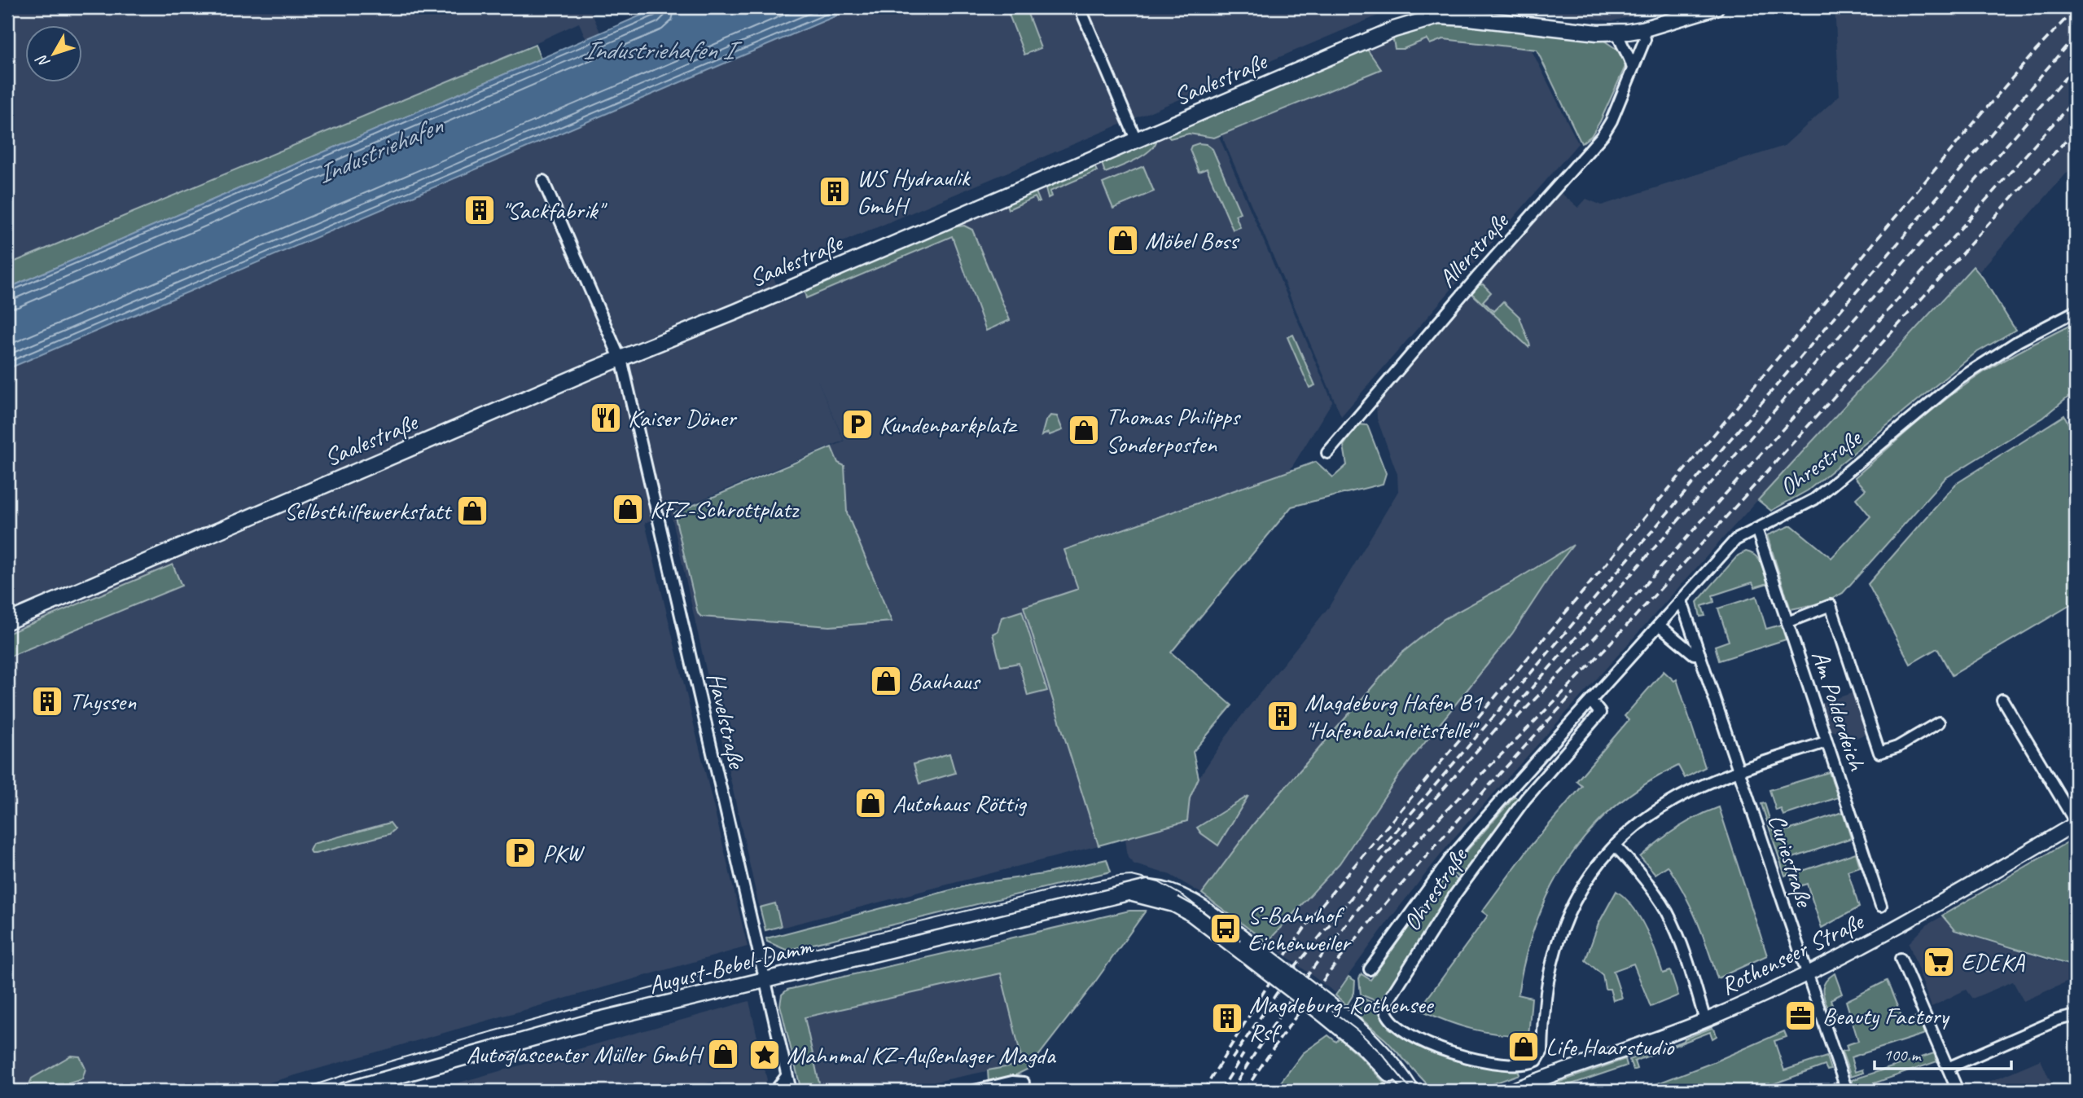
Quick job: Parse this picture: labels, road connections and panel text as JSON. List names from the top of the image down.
{
  "streets": {
    "main road": ["Saalestraße", "August-Bebel-Damm"],
    "street": [
      "Allerstraße",
      "Ohrestraße",
      "Am Polderdeich",
      "Havelstraße",
      "Curiestraße",
      "Rothenseer Straße"
    ]
  },
  "crossings": [
    ["Saalestraße", "Allerstraße"],
    ["Saalestraße", "Havelstraße"],
    ["Ohrestraße", "Am Polderdeich"],
    ["Ohrestraße", "Curiestraße"],
    ["Havelstraße", "August-Bebel-Damm"],
    ["Curiestraße", "Rothenseer Straße"]
  ],
  "water": ["Industriehafen I", "Industriehafen"],
  "places": {
    "building": [
      "WS Hydraulik GmbH",
      "\"Sackfabrik\"",
      "Thyssen",
      "Magdeburg Hafen B1 \"Hafenbahnleitstelle\"",
      "Magdeburg-Rothensee Rsf"
    ],
    "shop": [
      "Möbel Boss",
      "Thomas Philipps Sonderposten",
      "KFZ-Schrottplatz",
      "Selbsthilfewerkstatt",
      "Bauhaus",
      "Autohaus Röttig",
      "Life Haarstudio",
      "Autoglascenter Müller GmbH"
    ],
    "restaurant": ["Kaiser Döner"],
    "parking": ["Kundenparkplatz", "PKW"],
    "bus stop": ["S-Bahnhof Eichenweiler"],
    "supermarket": ["EDEKA"],
    "office": ["Beauty Factory"],
    "place": ["Mahnmal KZ-Außenlager Magda"]
  },
  "scale_bar": "100 m",
  "north": "bottom left"
}
